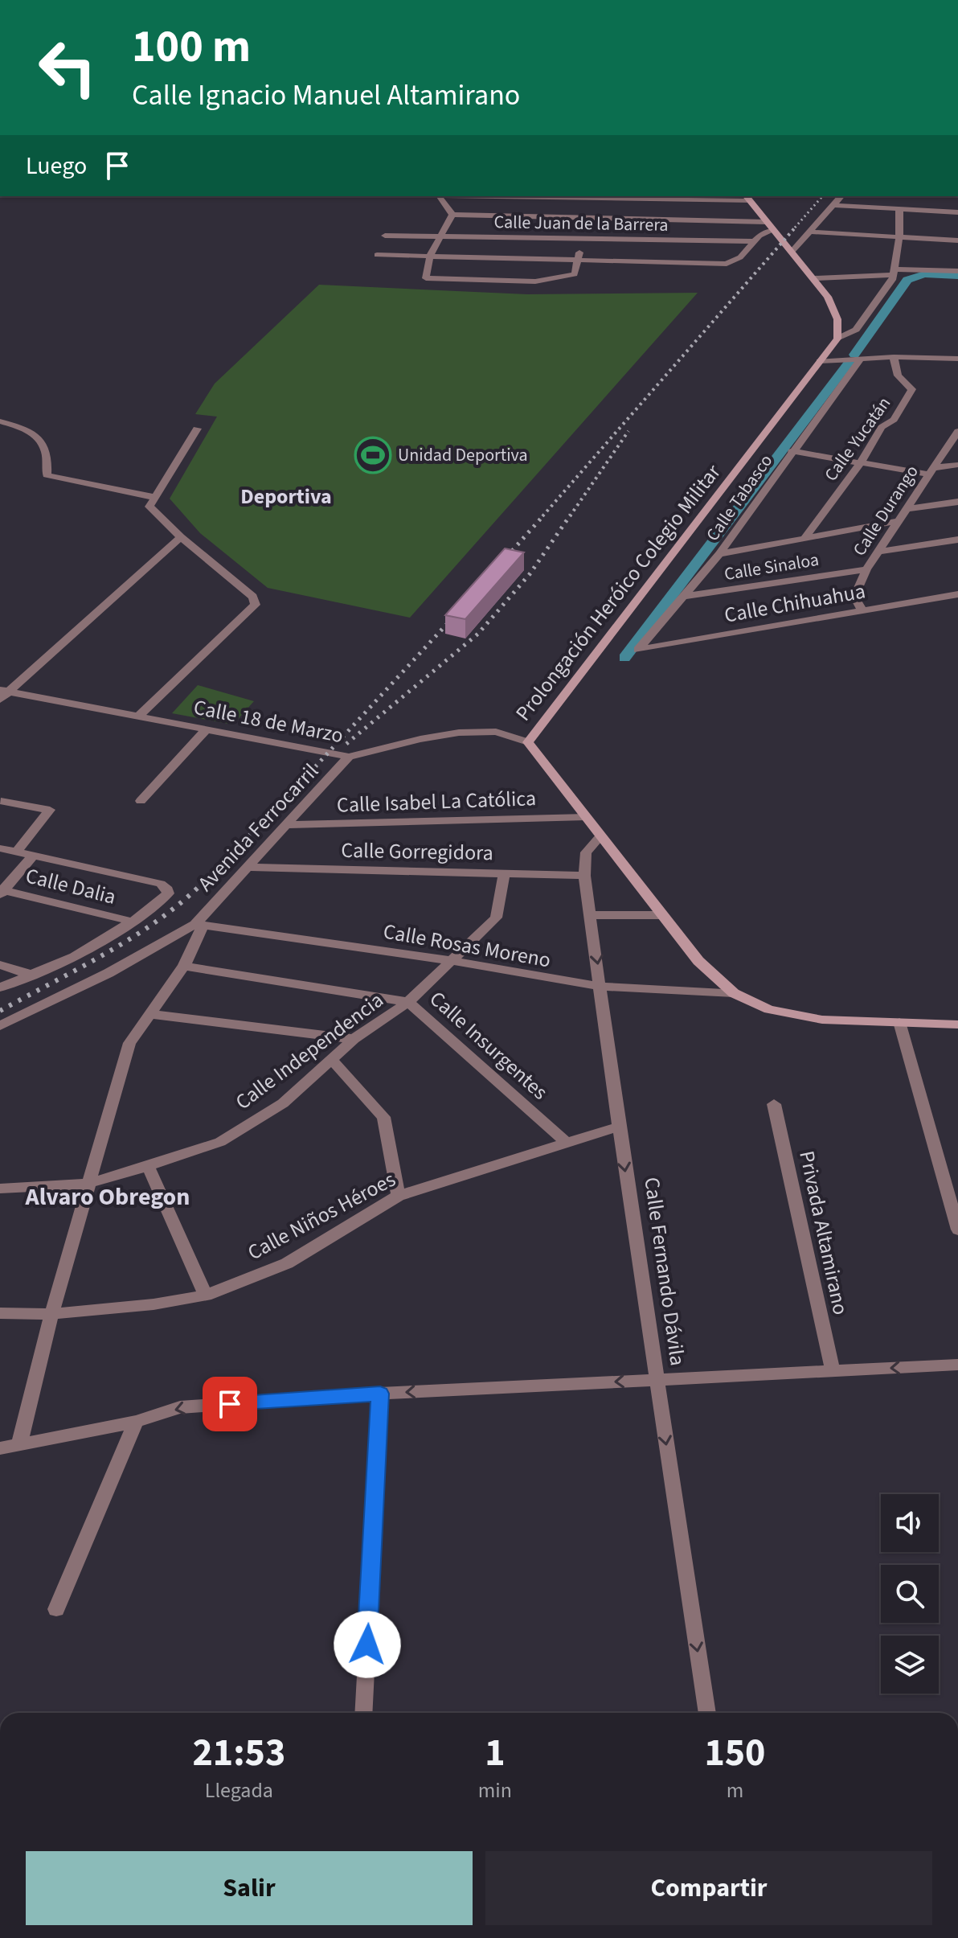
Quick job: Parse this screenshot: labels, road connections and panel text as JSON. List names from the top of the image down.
{
  "streets": {
    "street": [
      "Calle Juan de la Barrera",
      "Calle Yucatán",
      "Calle Tabasco",
      "Calle Durango",
      "Calle Sinaloa",
      "Prolongación Heróico Colegio Militar",
      "Calle Chihuahua",
      "Calle 18 de Marzo",
      "Calle Isabel La Católica",
      "Avenida Ferrocarril",
      "Calle Gorregidora",
      "Calle Dalia",
      "Calle Rosas Moreno",
      "Calle Insurgentes",
      "Calle Independencia",
      "Calle Niños Héroes",
      "Privada Altamirano",
      "Calle Fernando Dávila"
    ]
  },
  "crossings": [
    ["Calle Tabasco", "Calle Sinaloa"],
    ["Calle Tabasco", "Calle Chihuahua"],
    ["Calle Durango", "Calle Sinaloa"],
    ["Calle Durango", "Calle Chihuahua"],
    ["Prolongación Heróico Colegio Militar", "Calle 18 de Marzo"],
    ["Prolongación Heróico Colegio Militar", "Calle Isabel La Católica"],
    ["Prolongación Heróico Colegio Militar", "Calle Rosas Moreno"],
    ["Prolongación Heróico Colegio Militar", "Calle Fernando Dávila"],
    ["Calle 18 de Marzo", "Avenida Ferrocarril"],
    ["Calle Isabel La Católica", "Avenida Ferrocarril"],
    ["Avenida Ferrocarril", "Calle Gorregidora"],
    ["Avenida Ferrocarril", "Calle Rosas Moreno"],
    ["Calle Gorregidora", "Calle Independencia"],
    ["Calle Gorregidora", "Calle Fernando Dávila"],
    ["Calle Rosas Moreno", "Calle Independencia"],
    ["Calle Rosas Moreno", "Calle Fernando Dávila"],
    ["Calle Insurgentes", "Calle Independencia"],
    ["Calle Insurgentes", "Calle Niños Héroes"],
    ["Calle Niños Héroes", "Calle Fernando Dávila"]
  ],
  "one_way": ["Calle Fernando Dávila"],
  "districts": ["Deportiva", "Alvaro Obregon"],
  "places": {
    "sports": ["Unidad Deportiva"]
  },
  "page": {
    "turn": ["100 m", "Calle Ignacio Manuel Altamirano"],
    "then": "Luego",
    "eta": [
      "21:53",
      "Llegada",
      "1",
      "min",
      "150",
      "m"
    ],
    "buttons": ["Salir", "Compartir"]
  }
}
